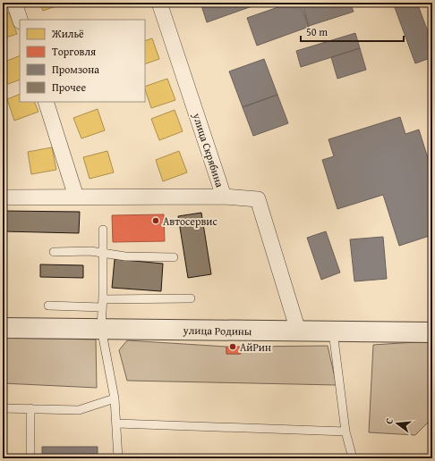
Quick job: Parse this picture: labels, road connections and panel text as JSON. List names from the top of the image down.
{
  "streets": {
    "street": ["улица Скрябина", "улица Родины"]
  },
  "crossings": [
    ["улица Скрябина", "улица Родины"]
  ],
  "places": ["Автосервис", "АйРин"],
  "legend": [
    "Жильё",
    "Торговля",
    "Промзона",
    "Прочее"
  ],
  "scale_bar": "50 m",
  "north": "left"
}
